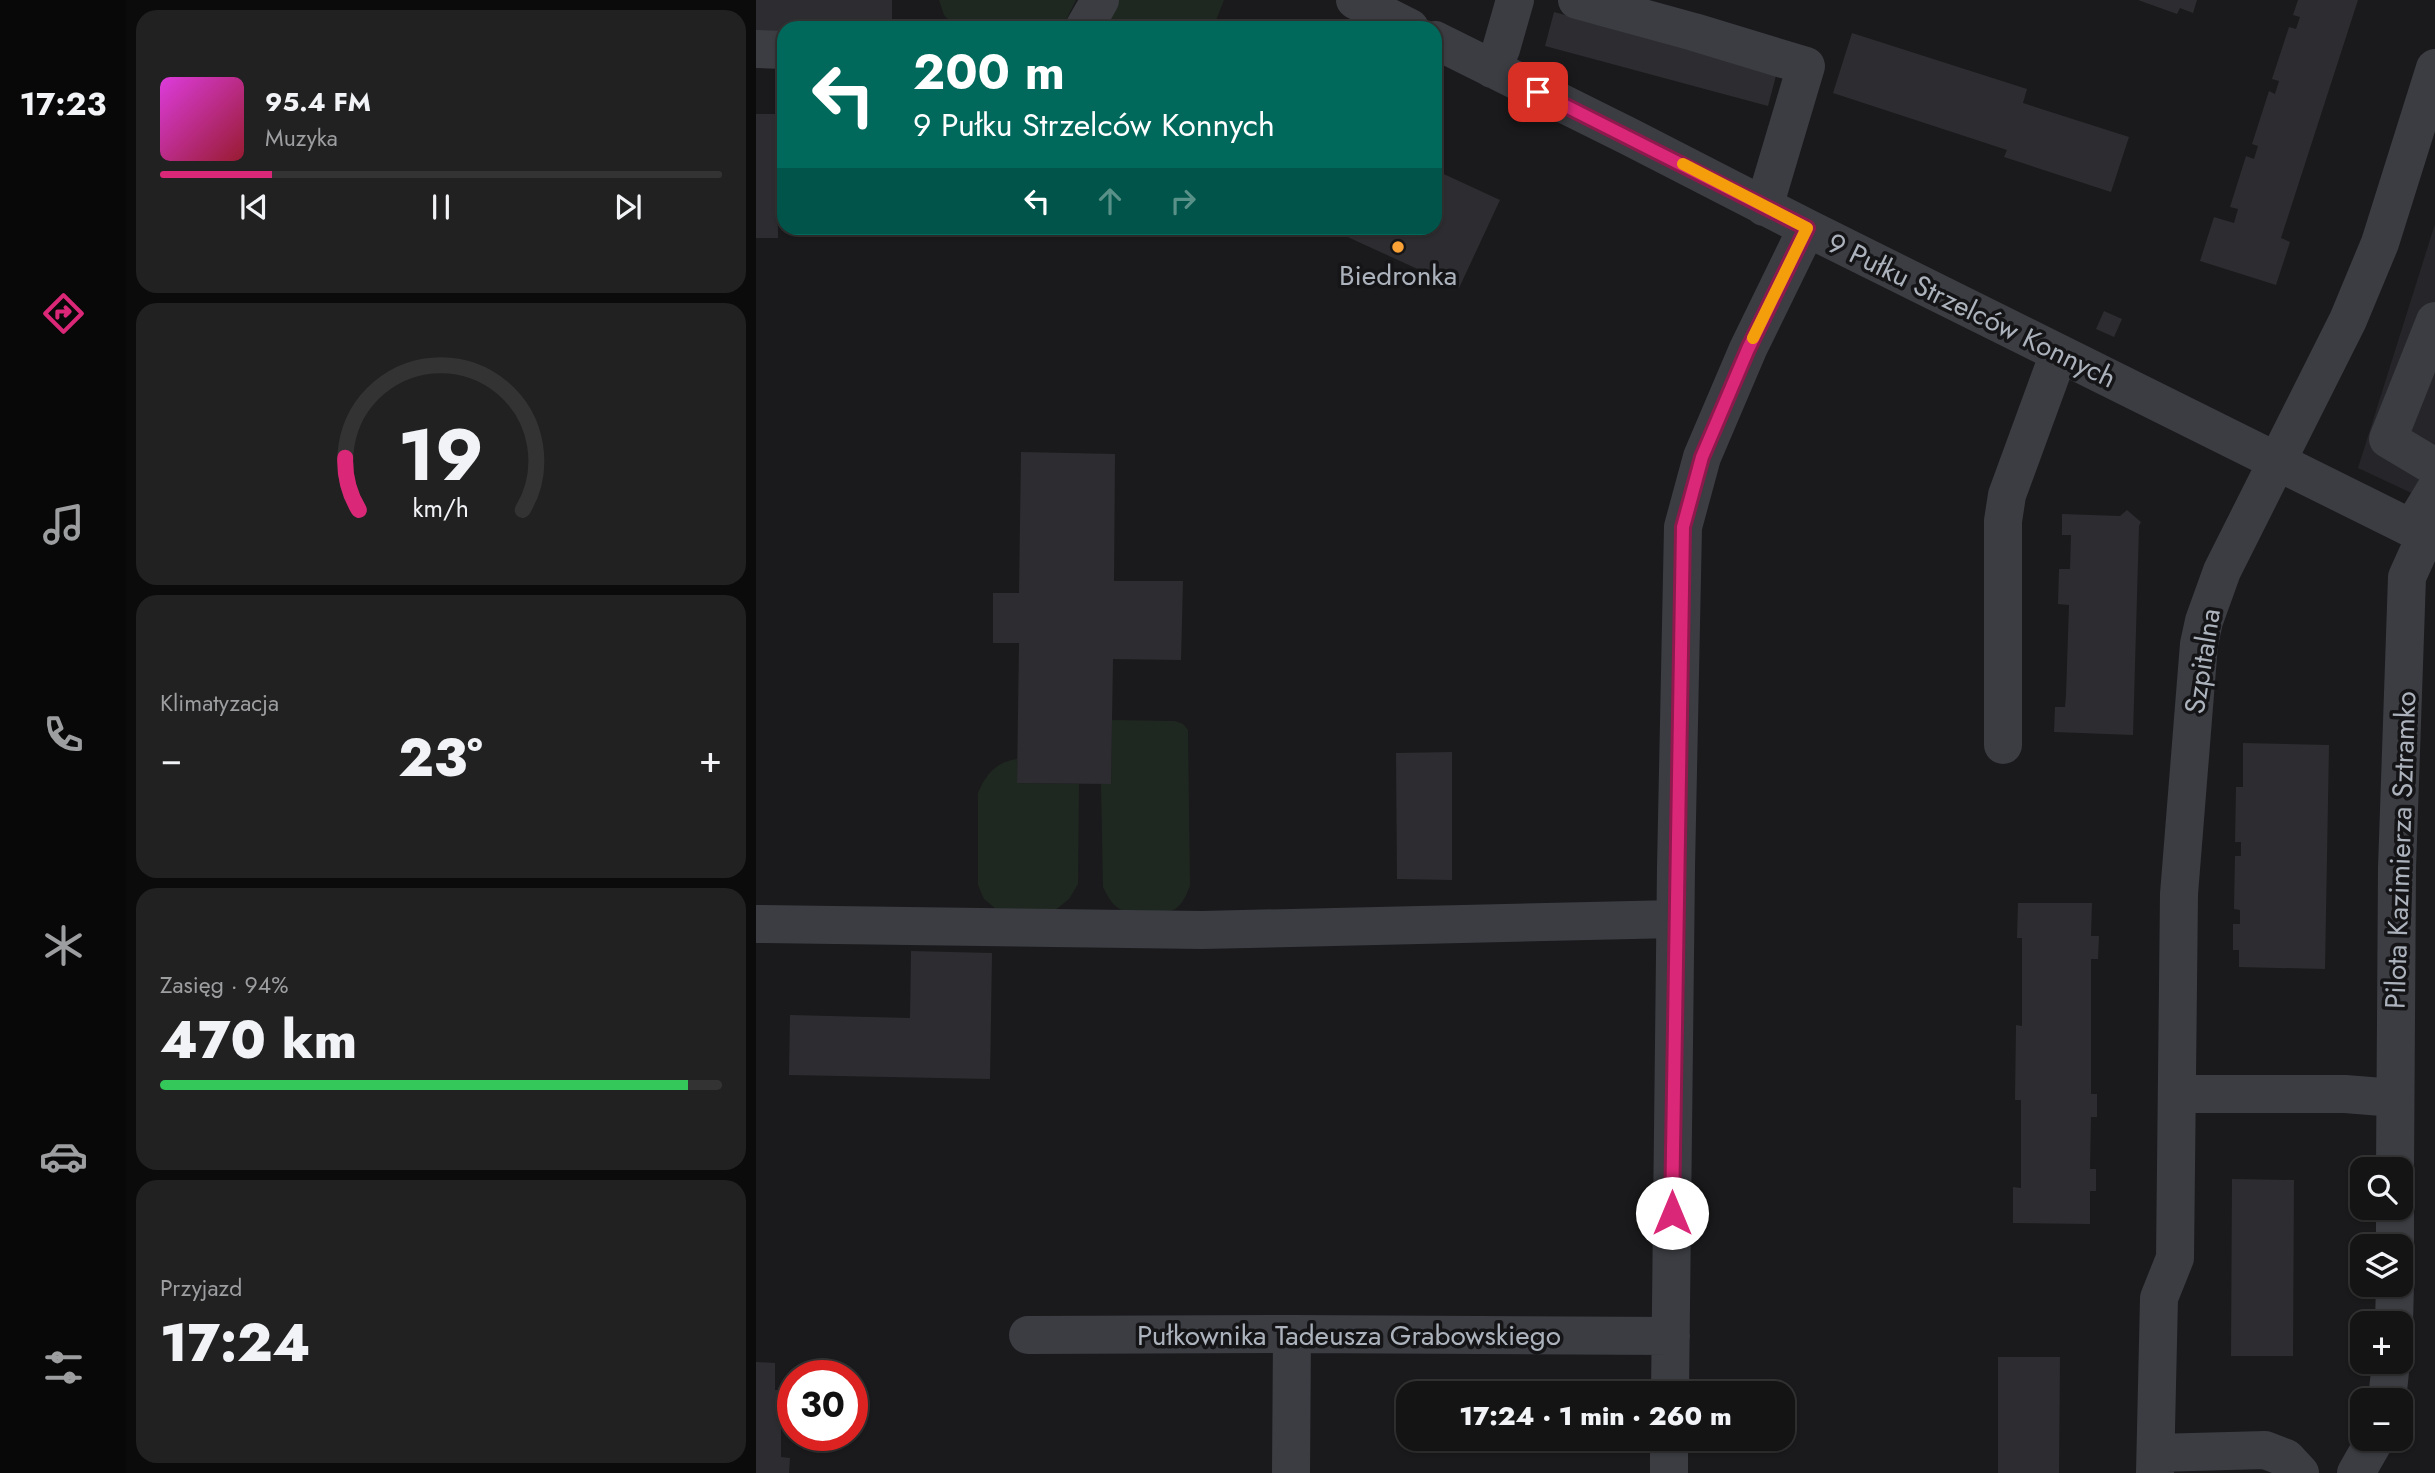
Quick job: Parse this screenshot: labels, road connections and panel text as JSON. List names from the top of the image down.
{
  "streets": {
    "street": [
      "9 Pułku Strzelców Konnych",
      "Szpitalna",
      "Pilota Kazimierza Sztramko",
      "Pułkownika Tadeusza Grabowskiego"
    ]
  },
  "crossings": [
    ["9 Pułku Strzelców Konnych", "Szpitalna"],
    ["9 Pułku Strzelców Konnych", "Pilota Kazimierza Sztramko"]
  ],
  "places": ["Biedronka"],
  "page": {
    "tabs": "17:23",
    "turn": ["200 m", "9 Pułku Strzelców Konnych"],
    "song": ["95.4 FM", "Muzyka"],
    "tile": [
      "Klimatyzacja",
      ["Zasięg · 94%", "470 km"],
      ["Przyjazd", "17:24"]
    ],
    "heat": ["−", "23°", "+"],
    "map_buttons": ["+", "−"],
    "limit": "30",
    "trip": "17:24 · 1 min · 260 m",
    "gauge": ["19", "km/h"]
  }
}
